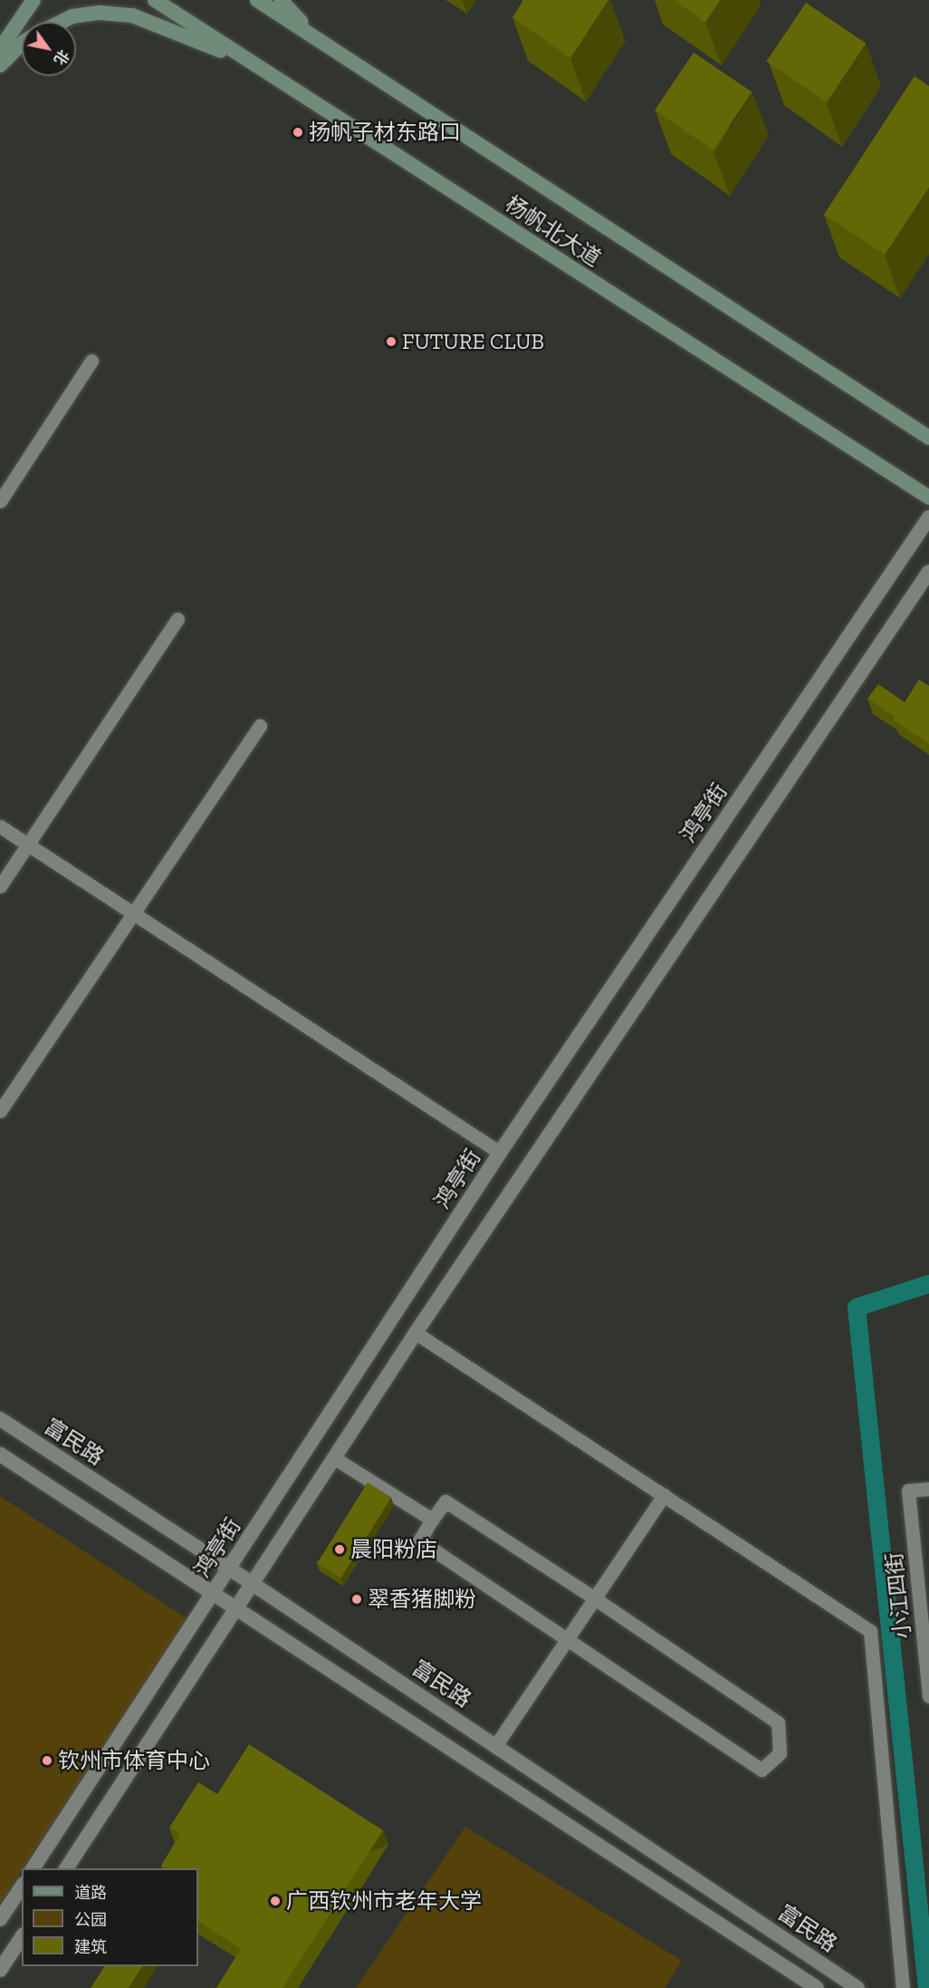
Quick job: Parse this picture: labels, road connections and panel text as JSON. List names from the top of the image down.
{
  "streets": {
    "main road": ["杨帆北大道"],
    "street": ["鸿亭街", "富民路", "小江四街"]
  },
  "crossings": [
    ["鸿亭街", "富民路"]
  ],
  "places": [
    "扬帆子材东路口",
    "FUTURE CLUB",
    "晨阳粉店",
    "翠香猪脚粉",
    "钦州市体育中心",
    "广西钦州市老年大学"
  ],
  "legend": ["道路", "公园", "建筑"],
  "north": "bottom right"
}
